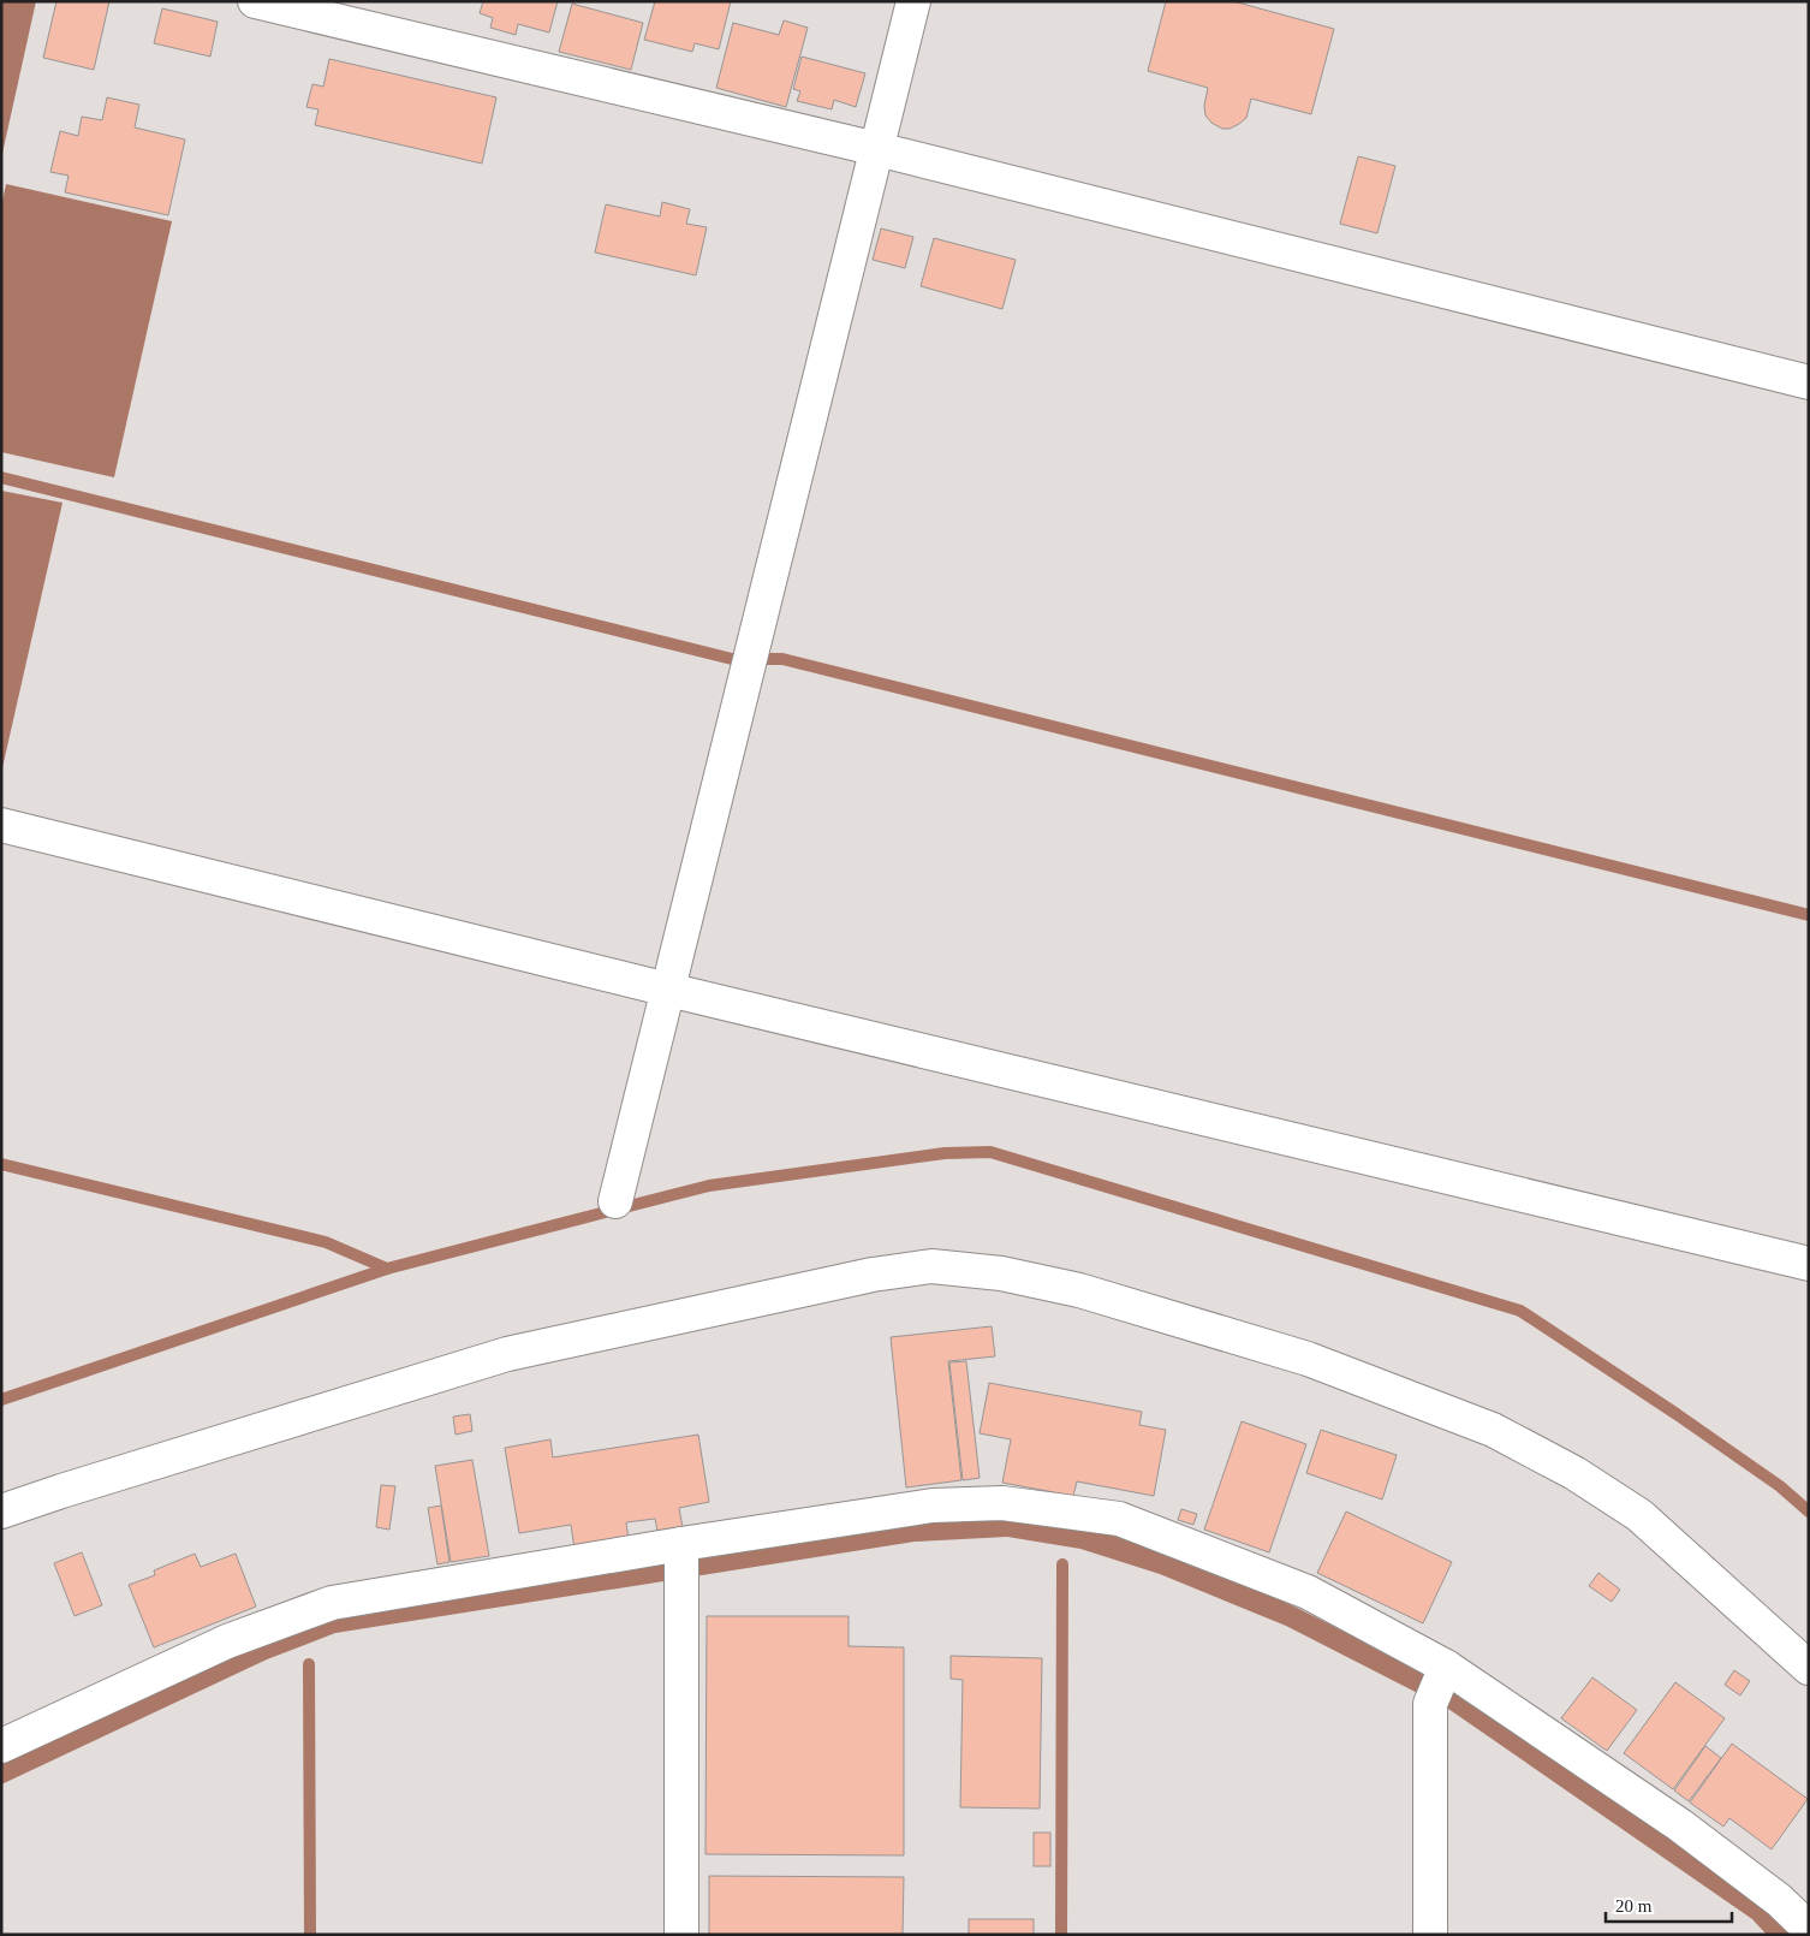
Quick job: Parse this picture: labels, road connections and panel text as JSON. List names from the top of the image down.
{
  "scale_bar": "20 m"
}
